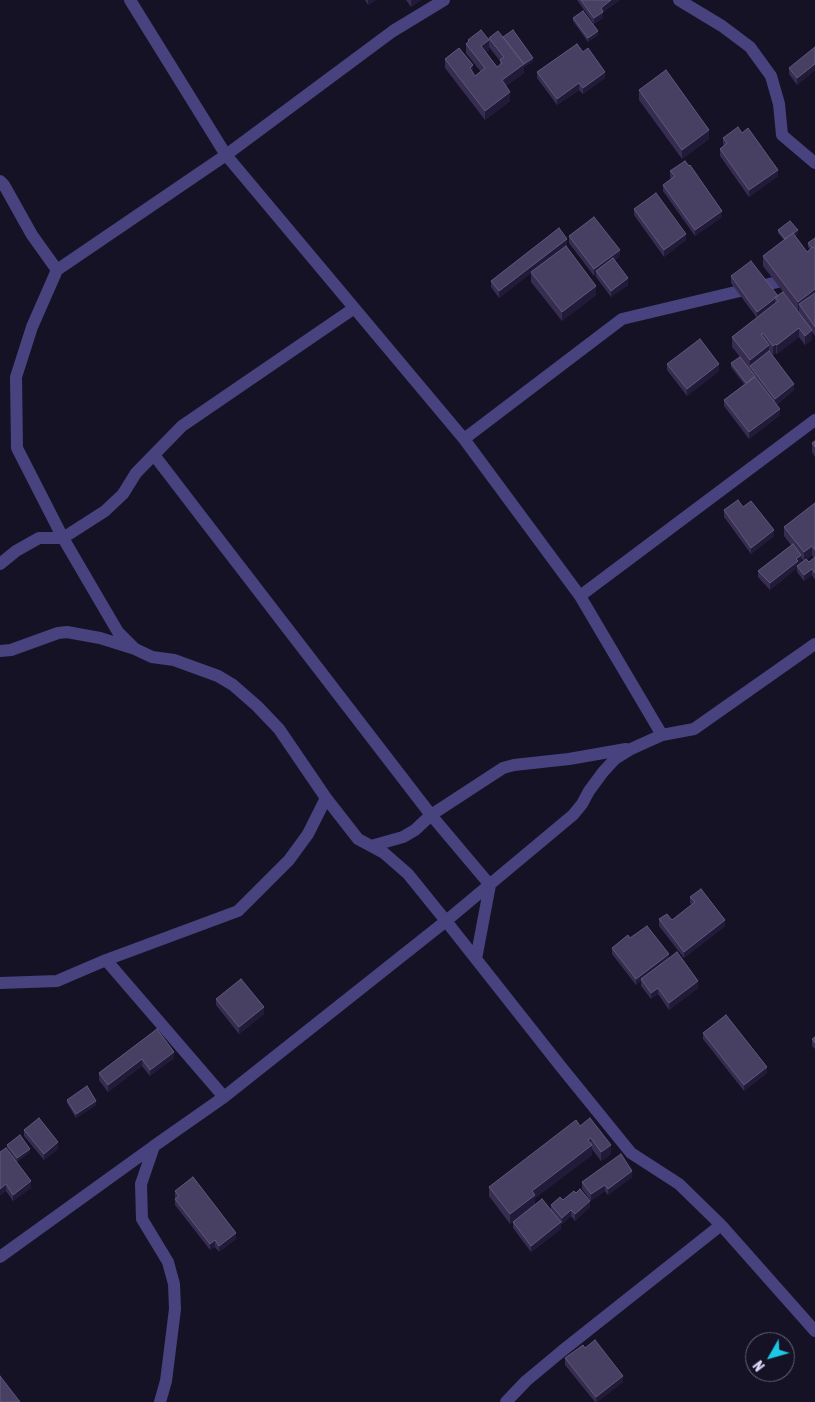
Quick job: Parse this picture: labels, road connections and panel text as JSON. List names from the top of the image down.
{
  "north": "bottom left"
}
